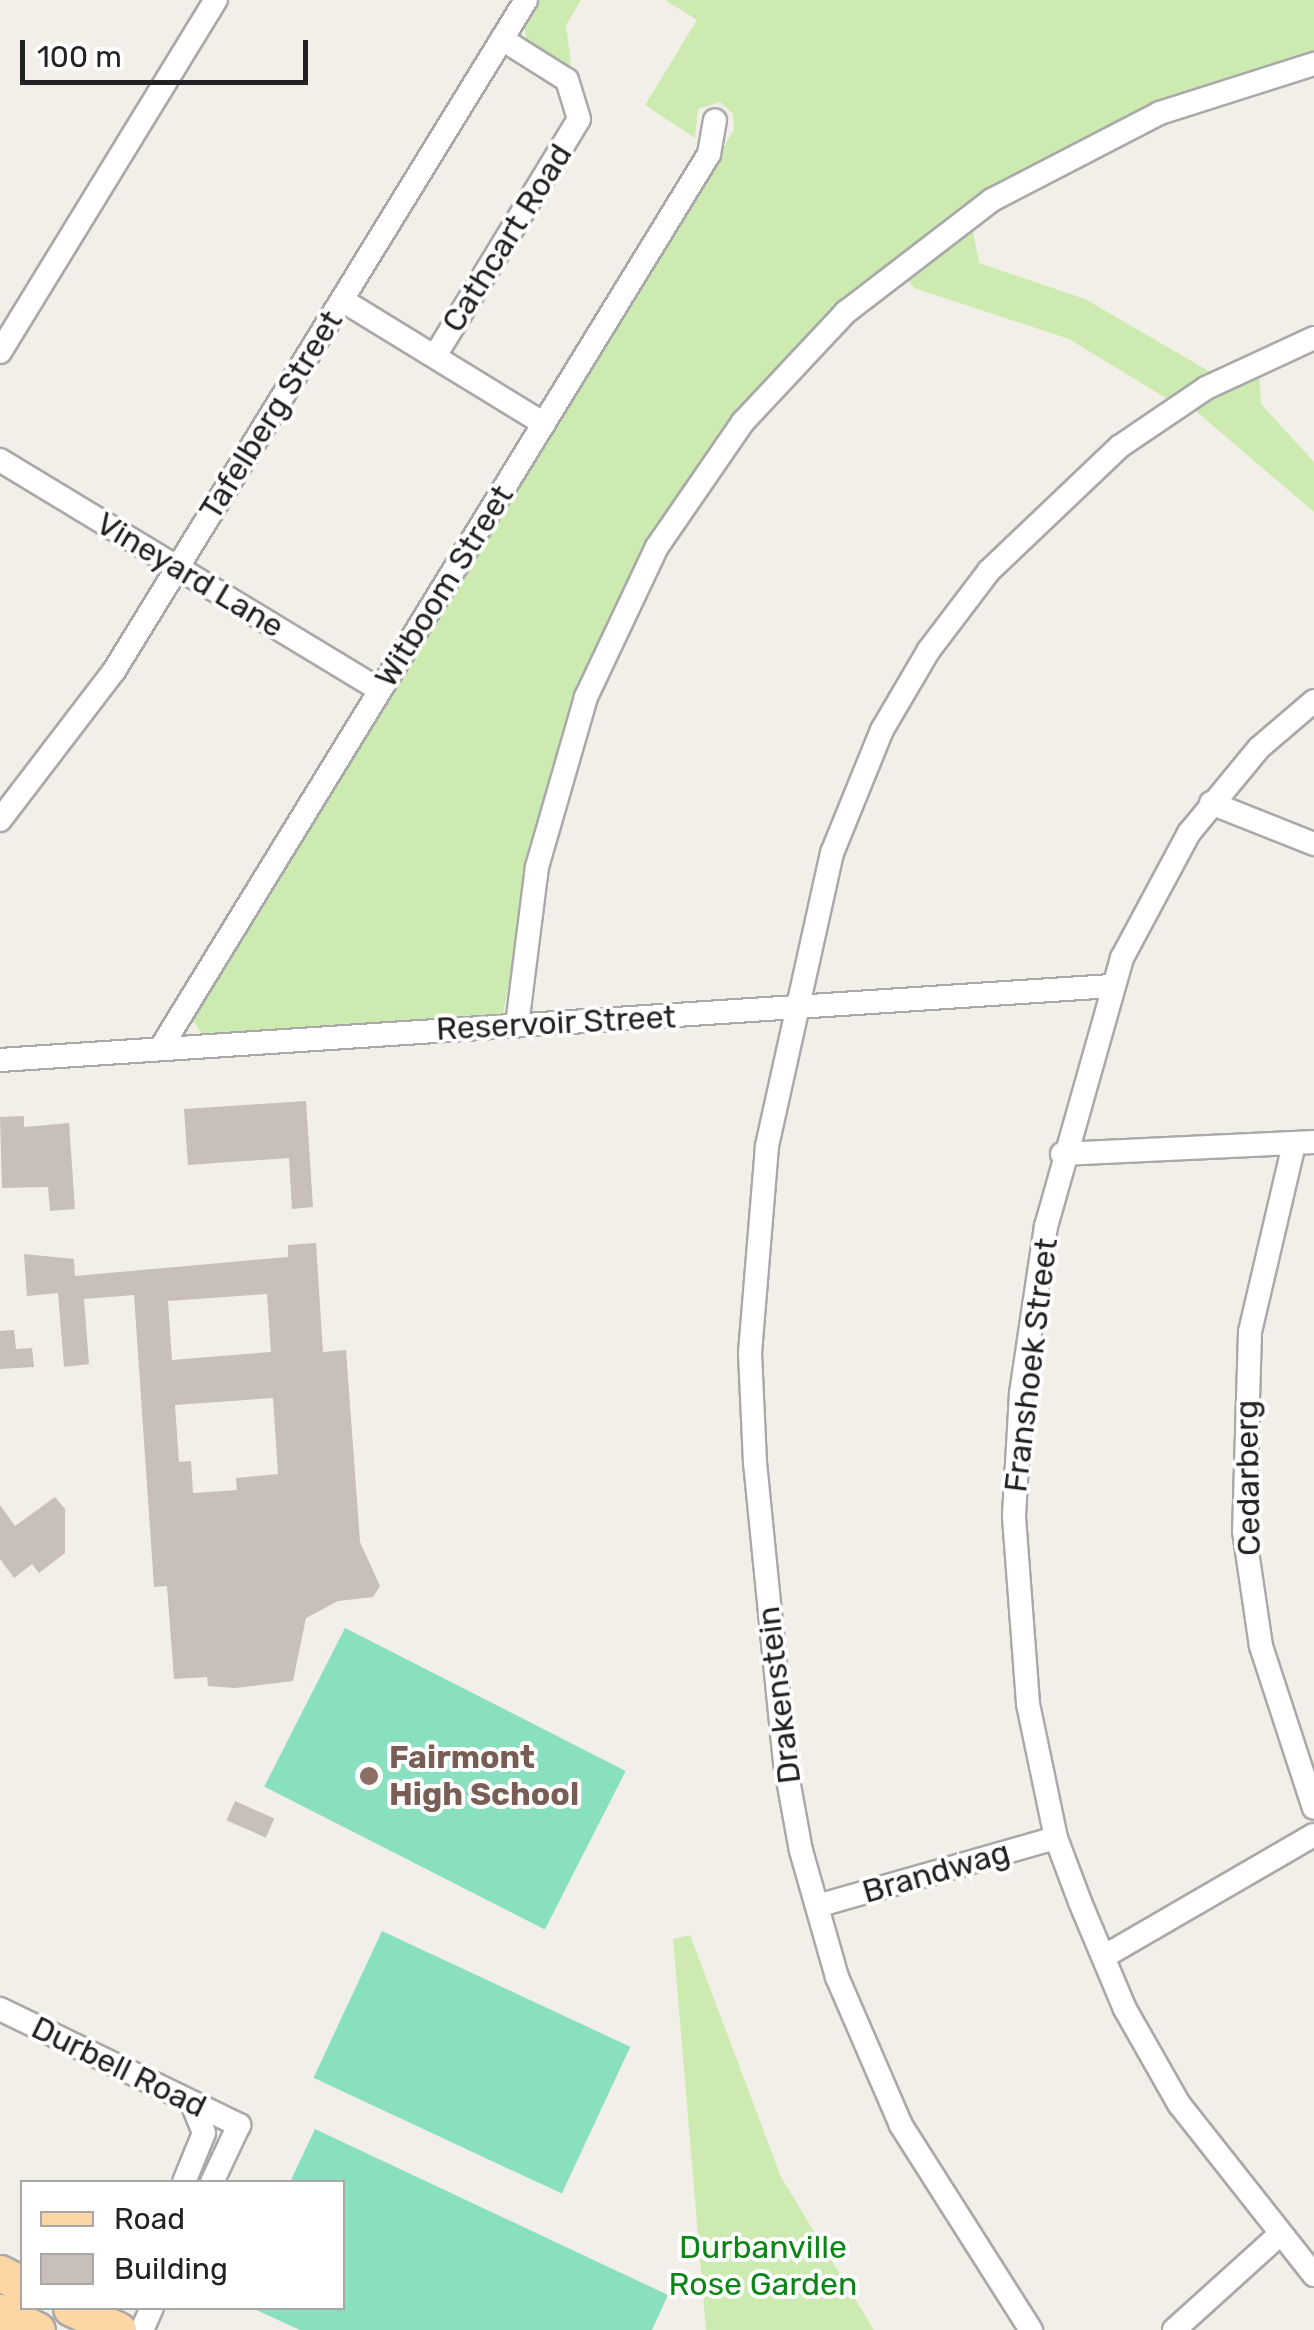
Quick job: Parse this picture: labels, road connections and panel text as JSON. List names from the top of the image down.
{
  "streets": {
    "street": [
      "Cathcart Road",
      "Tafelberg Street",
      "Vineyard Lane",
      "Witboom Street",
      "Reservoir Street",
      "Franshoek Street",
      "Cedarberg",
      "Drakenstein",
      "Brandwag",
      "Durbell Road"
    ]
  },
  "crossings": [
    ["Cathcart Road", "Tafelberg Street"],
    ["Tafelberg Street", "Vineyard Lane"],
    ["Vineyard Lane", "Witboom Street"],
    ["Witboom Street", "Reservoir Street"],
    ["Reservoir Street", "Franshoek Street"],
    ["Reservoir Street", "Drakenstein"],
    ["Franshoek Street", "Brandwag"],
    ["Drakenstein", "Brandwag"]
  ],
  "parks": ["Durbanville Rose Garden"],
  "places": ["Fairmont High School"],
  "legend": ["Road", "Building"],
  "scale_bar": "100 m"
}
